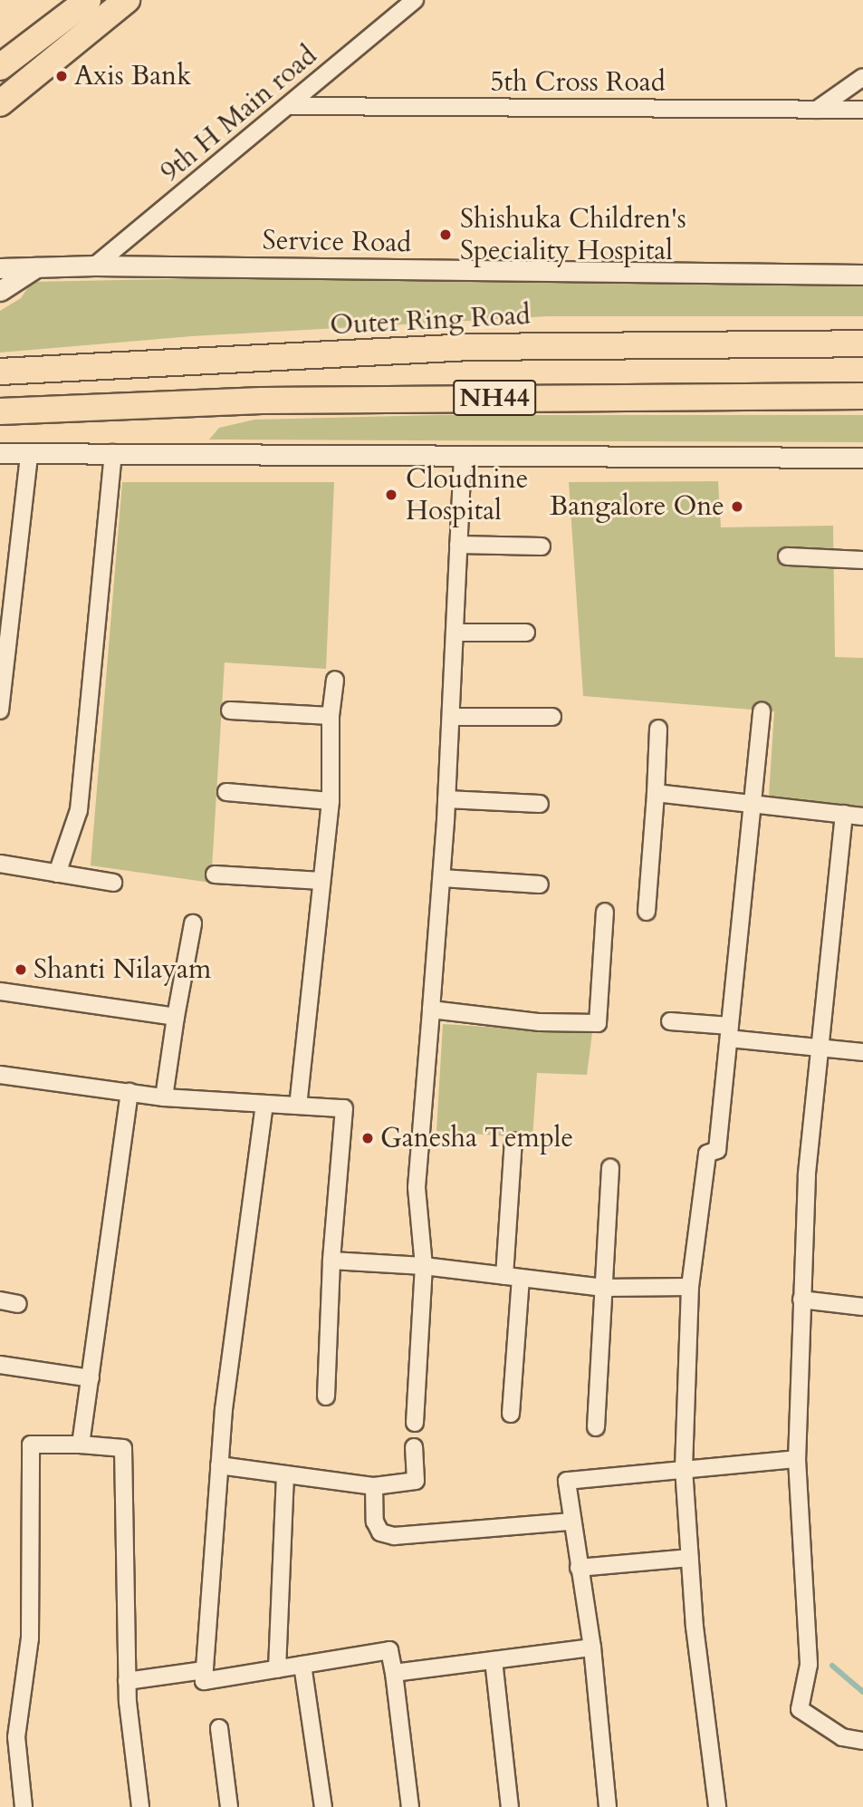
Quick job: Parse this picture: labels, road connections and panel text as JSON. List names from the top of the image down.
{
  "streets": {
    "main road": ["Outer Ring Road", "NH44"],
    "street": ["5th Cross Road", "9th H Main road", "Service Road"]
  },
  "crossings": [
    ["5th Cross Road", "9th H Main road"],
    ["9th H Main road", "Service Road"]
  ],
  "places": [
    "Axis Bank",
    "Shishuka Children's Speciality Hospital",
    "Cloudnine Hospital",
    "Bangalore One",
    "Shanti Nilayam",
    "Ganesha Temple"
  ]
}
